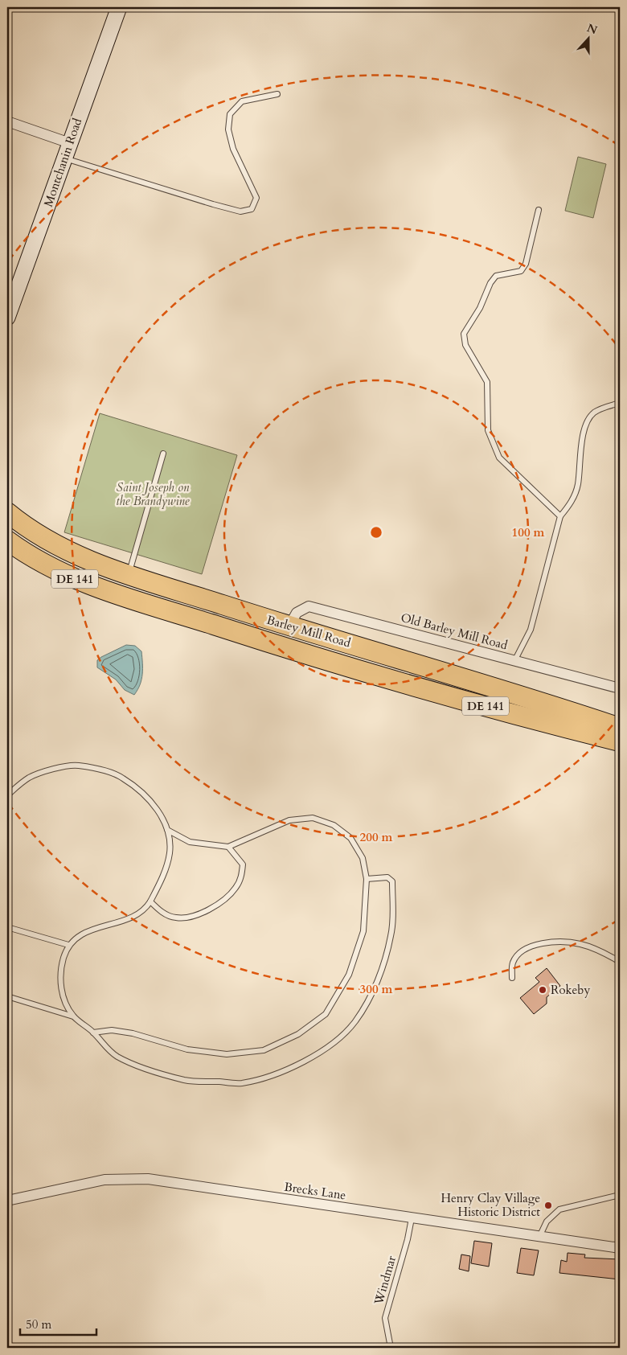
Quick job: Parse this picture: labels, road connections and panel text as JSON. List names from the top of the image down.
{
  "streets": {
    "highway": ["DE 141", "Barley Mill Road"],
    "main road": ["Montchanin Road"],
    "street": ["Old Barley Mill Road", "Brecks Lane"],
    "lane": ["Windmar"]
  },
  "crossings": [
    ["Barley Mill Road", "Old Barley Mill Road"],
    ["Brecks Lane", "Windmar"]
  ],
  "parks": ["Saint Joseph on the Brandywine"],
  "places": ["Rokeby", "Henry Clay Village Historic District"],
  "scale_bar": "50 m",
  "north": "top",
  "rings": ["100 m", "200 m", "300 m"]
}
